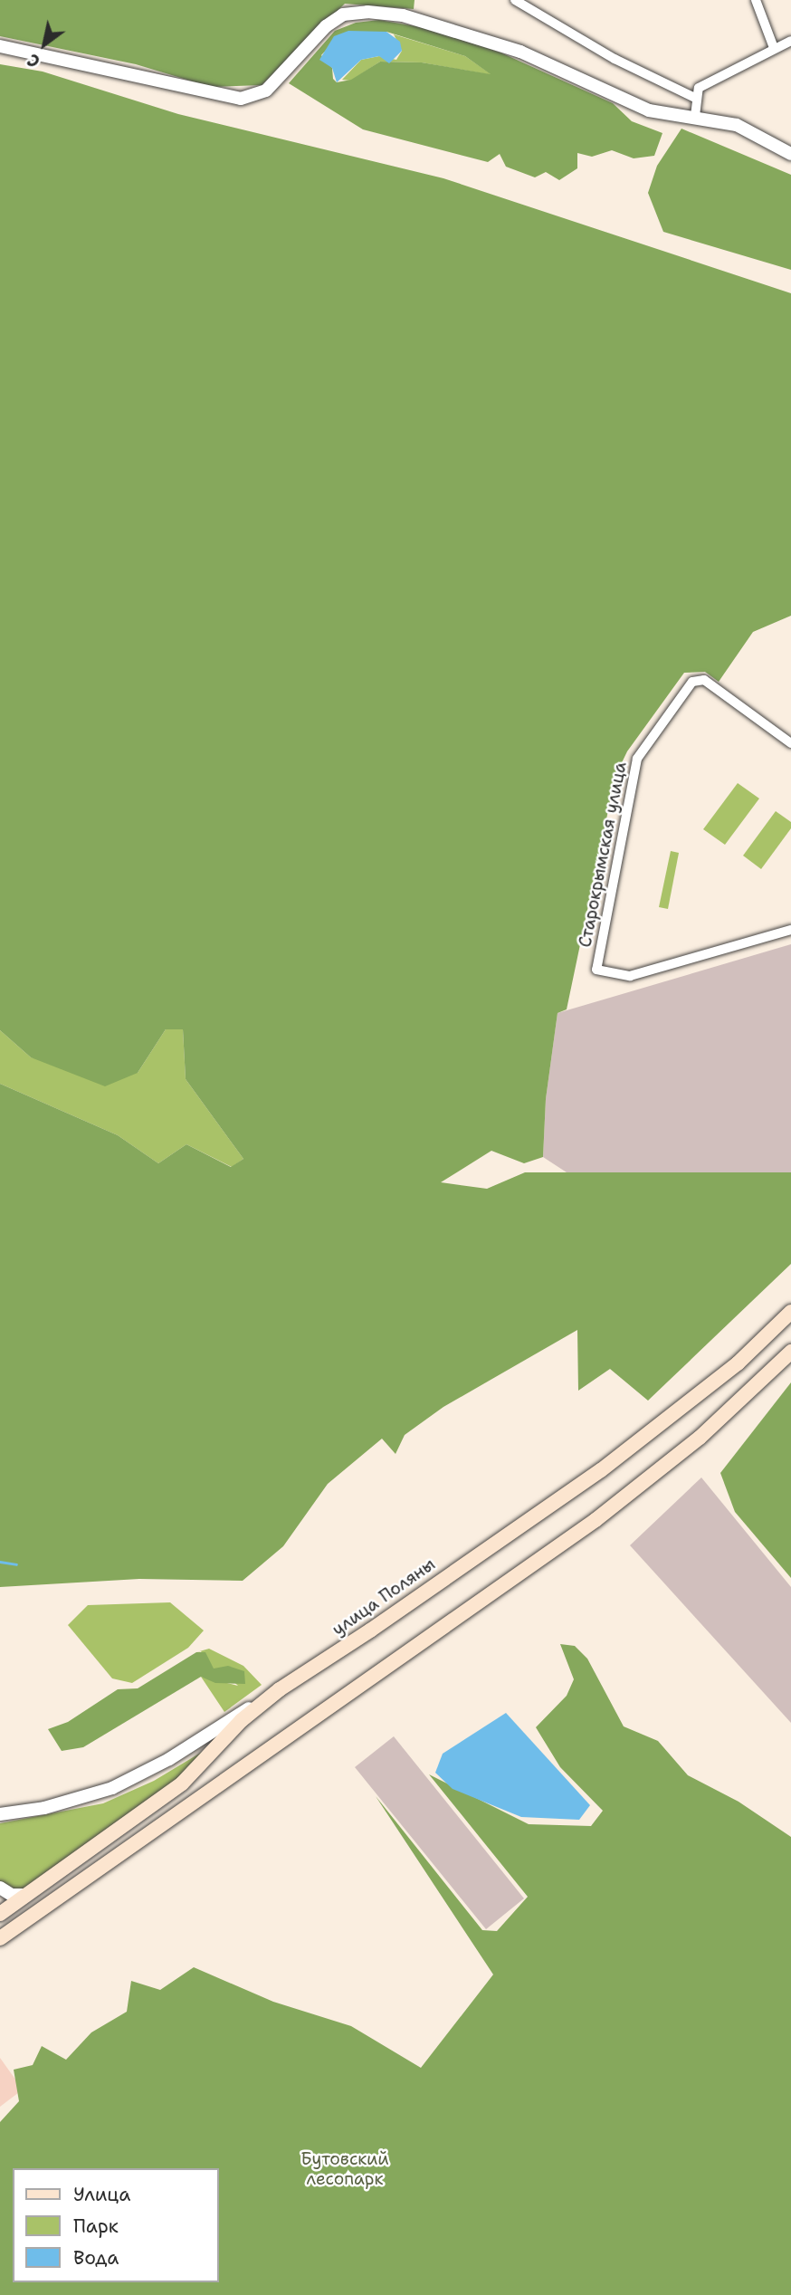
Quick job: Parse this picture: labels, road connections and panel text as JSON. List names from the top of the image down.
{
  "streets": {
    "main road": ["улица Поляны"],
    "street": ["Старокрымская улица"]
  },
  "parks": ["Бутовский лесопарк"],
  "legend": ["Улица", "Парк", "Вода"],
  "north": "bottom left"
}
